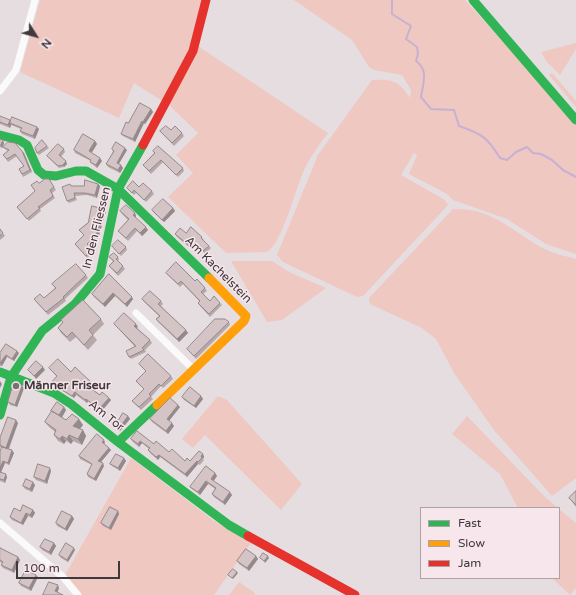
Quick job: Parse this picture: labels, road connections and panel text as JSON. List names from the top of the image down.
{
  "streets": {
    "street": ["In den Fliessen", "Am Kachelstein", "Am Tor"]
  },
  "crossings": [
    ["In den Fliessen", "Am Kachelstein"],
    ["In den Fliessen", "Am Tor"],
    ["Am Kachelstein", "Am Tor"]
  ],
  "places": ["Männer Friseur"],
  "legend": ["Fast", "Slow", "Jam"],
  "scale_bar": "100 m",
  "north": "bottom right"
}
